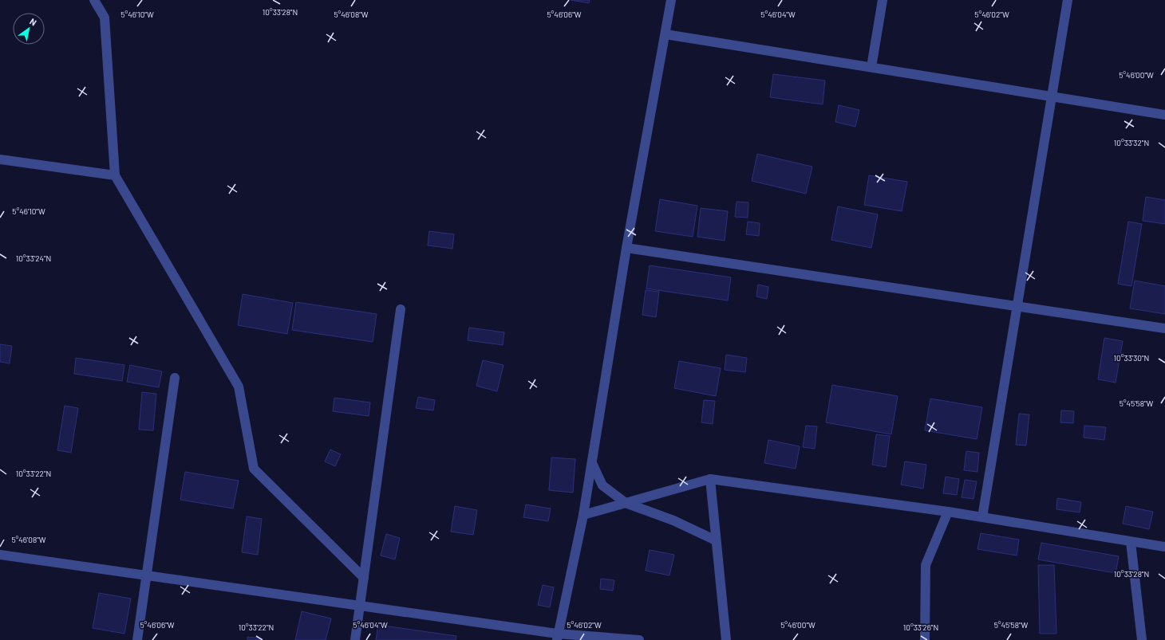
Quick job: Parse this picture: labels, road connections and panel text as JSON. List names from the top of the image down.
{
  "north": "top right",
  "coordinates": [
    "10°33'28\"N",
    "5°46'08\"W",
    "5°46'10\"W",
    "5°46'06\"W",
    "5°46'04\"W",
    "5°46'02\"W",
    "5°46'00\"W",
    "10°33'32\"N",
    "10°33'24\"N",
    "10°33'30\"N",
    "5°45'58\"W",
    "10°33'22\"N",
    "10°33'26\"N"
  ]
}
